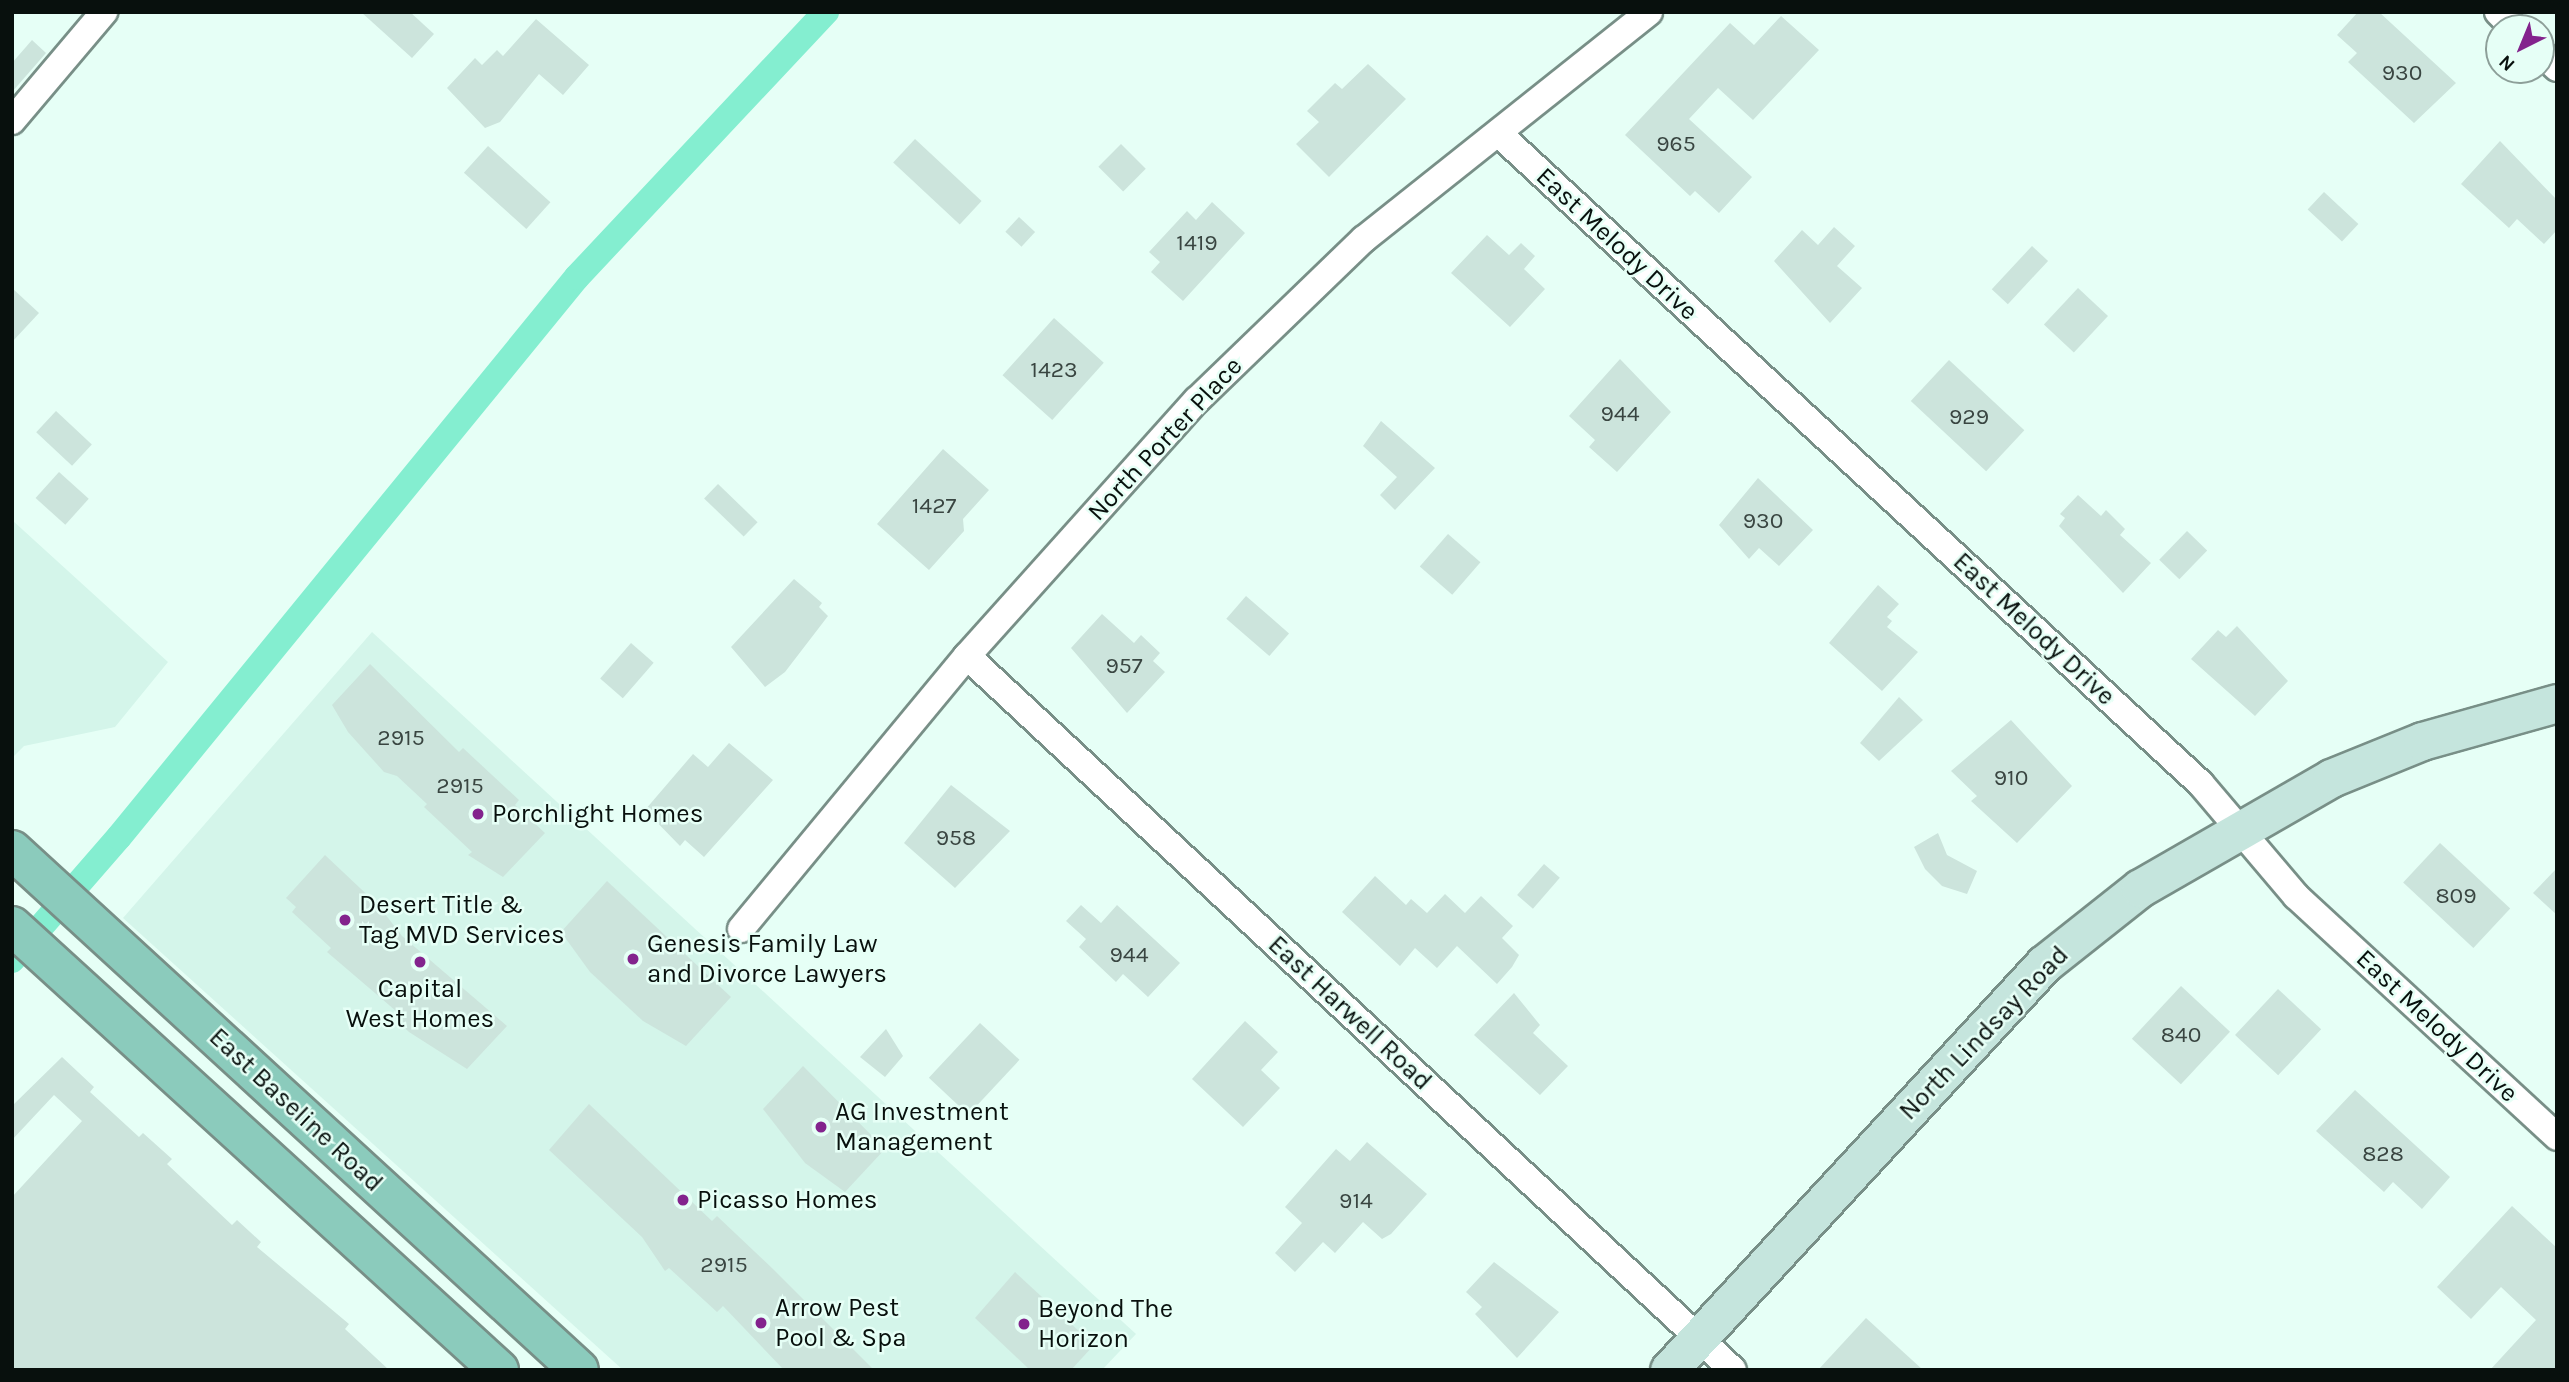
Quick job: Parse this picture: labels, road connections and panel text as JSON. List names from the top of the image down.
{
  "streets": {
    "main road": ["North Lindsay Road", "East Baseline Road"],
    "street": ["East Melody Drive", "North Porter Place", "East Harwell Road"]
  },
  "crossings": [
    ["East Melody Drive", "North Porter Place"],
    ["East Melody Drive", "North Lindsay Road"],
    ["North Porter Place", "East Harwell Road"],
    ["East Harwell Road", "North Lindsay Road"]
  ],
  "places": [
    "Porchlight Homes",
    "Desert Title & Tag MVD Services",
    "Genesis Family Law and Divorce Lawyers",
    "Capital West Homes",
    "AG Investment Management",
    "Picasso Homes",
    "Arrow Pest Pool & Spa",
    "Beyond The Horizon"
  ],
  "house_numbers": [
    "930",
    "965",
    "1419",
    "1423",
    "944",
    "929",
    "1427",
    "930",
    "957",
    "2915",
    "910",
    "2915",
    "958",
    "809",
    "944",
    "840",
    "828",
    "914",
    "2915"
  ],
  "north": "bottom left"
}
